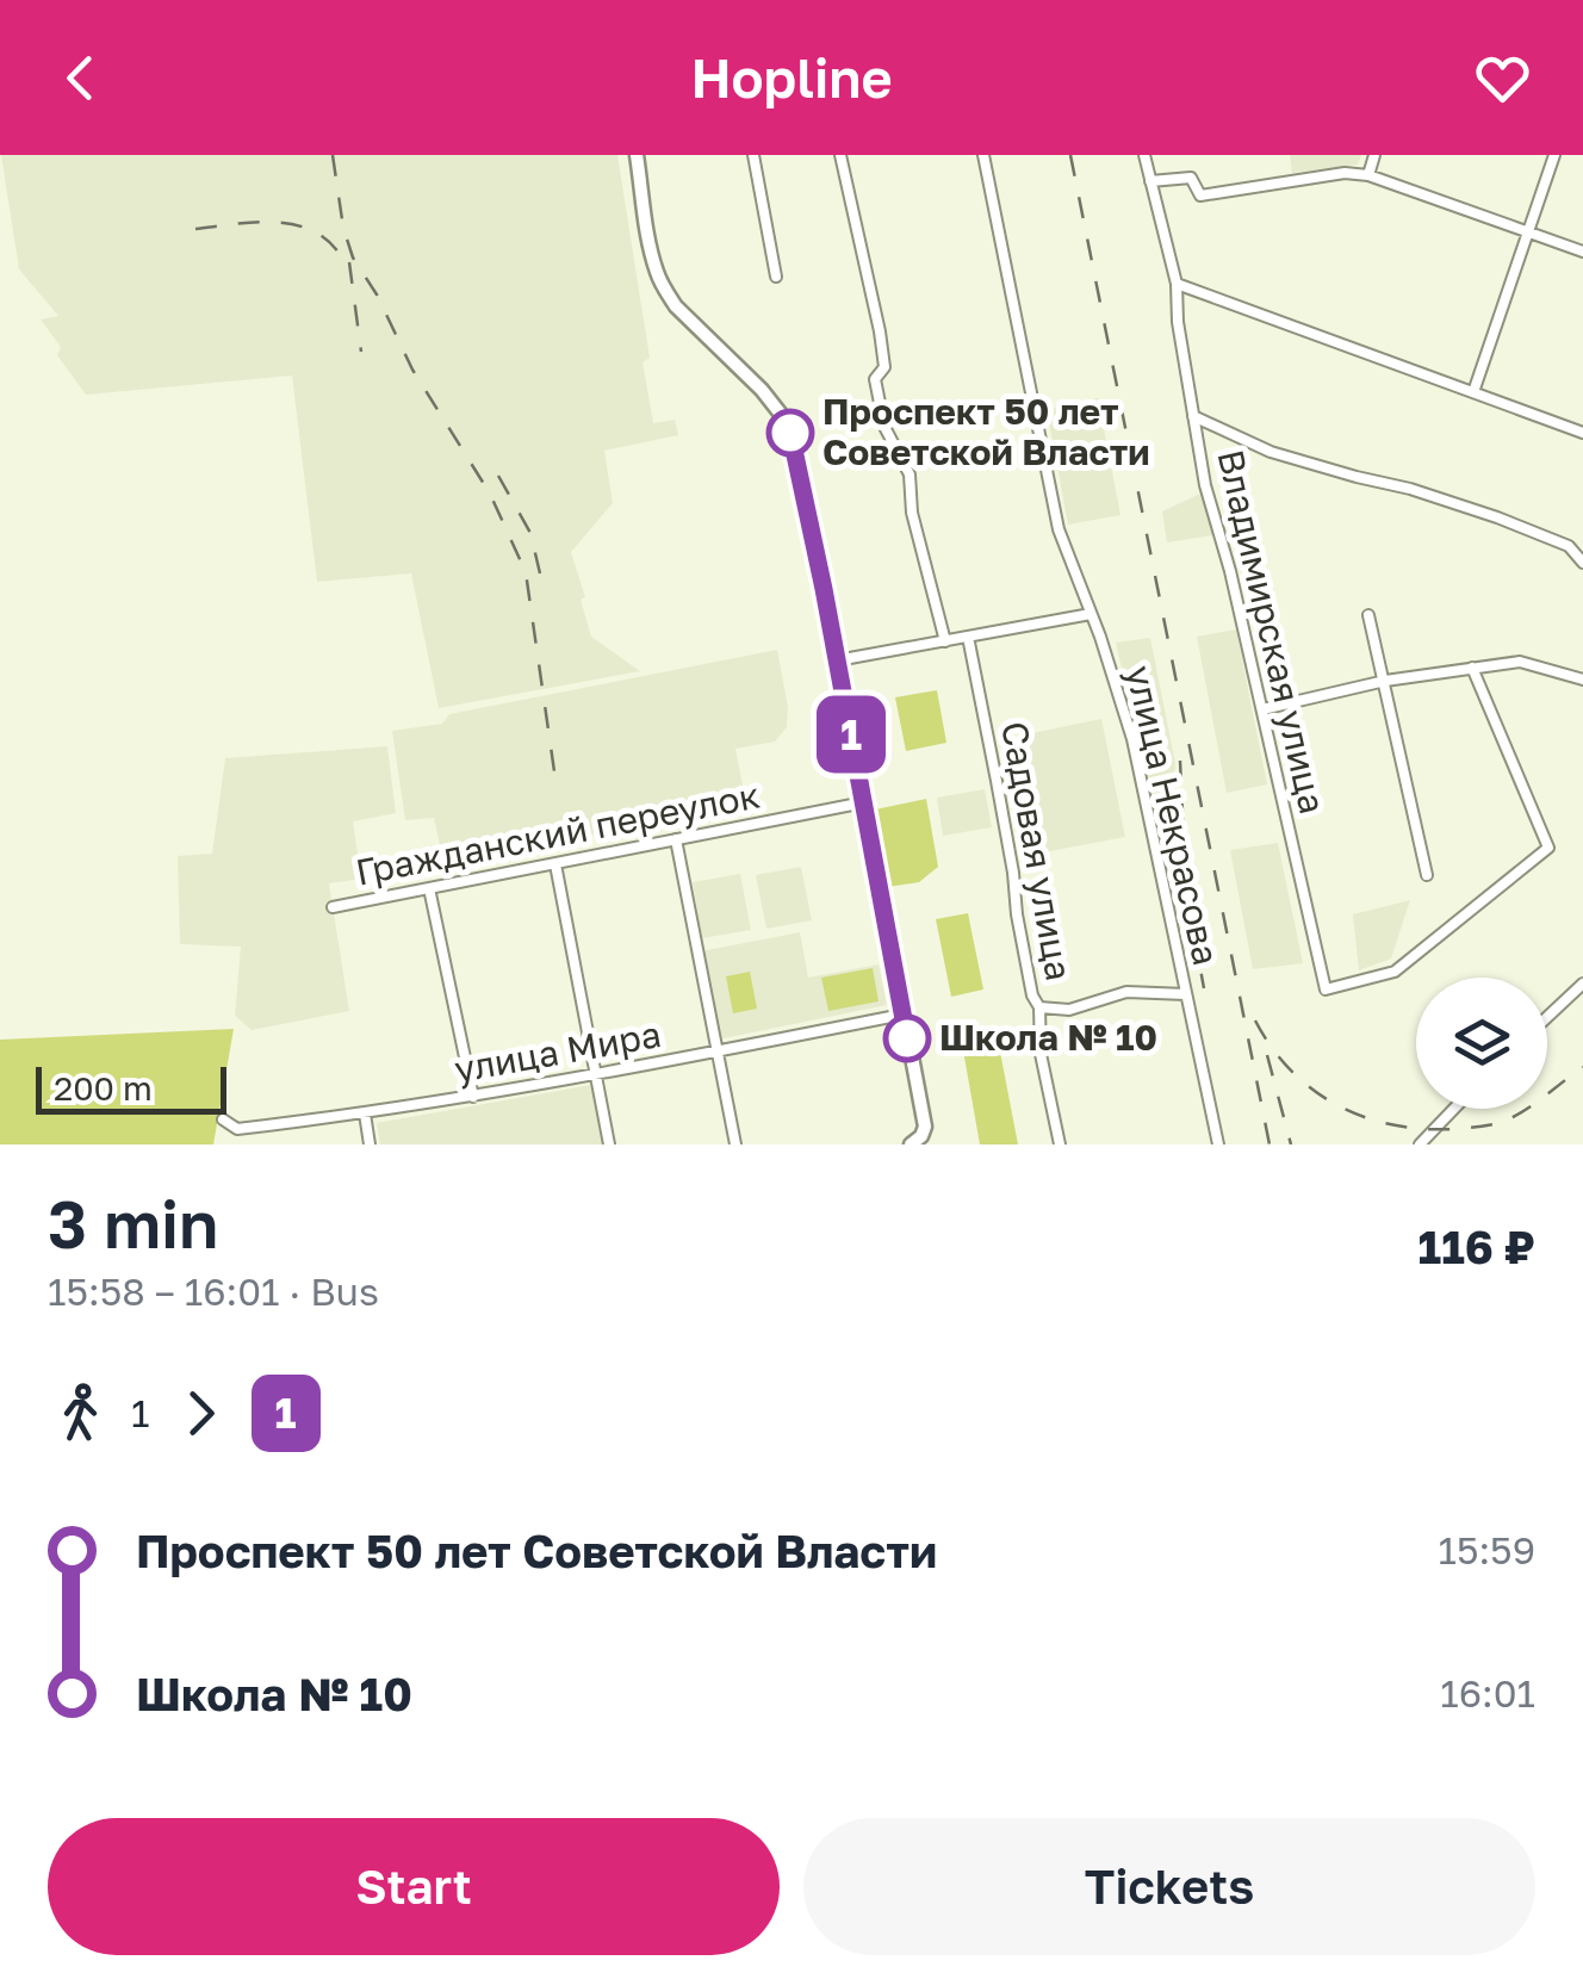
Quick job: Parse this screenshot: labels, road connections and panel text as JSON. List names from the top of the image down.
{
  "streets": {
    "street": [
      "Владимирская улица",
      "улица Некрасова",
      "Гражданский переулок",
      "Садовая улица",
      "улица Мира"
    ]
  },
  "places": ["Проспект 50 лет Советской Власти", "Школа № 10"],
  "lines": ["bus line 1"],
  "scale_bar": "200 m",
  "page": {
    "header": "Hopline",
    "on_map": "1",
    "scale": "200 m",
    "heading": ["3 min", "15:58 – 16:01 · Bus", "116 ₽"],
    "legs": ["1", "1"],
    "list": [
      {
        "name": "Проспект 50 лет Советской Власти",
        "value": "15:59"
      },
      {
        "name": "Школа № 10",
        "value": "16:01"
      }
    ],
    "buttons": ["Start", "Tickets"]
  }
}
